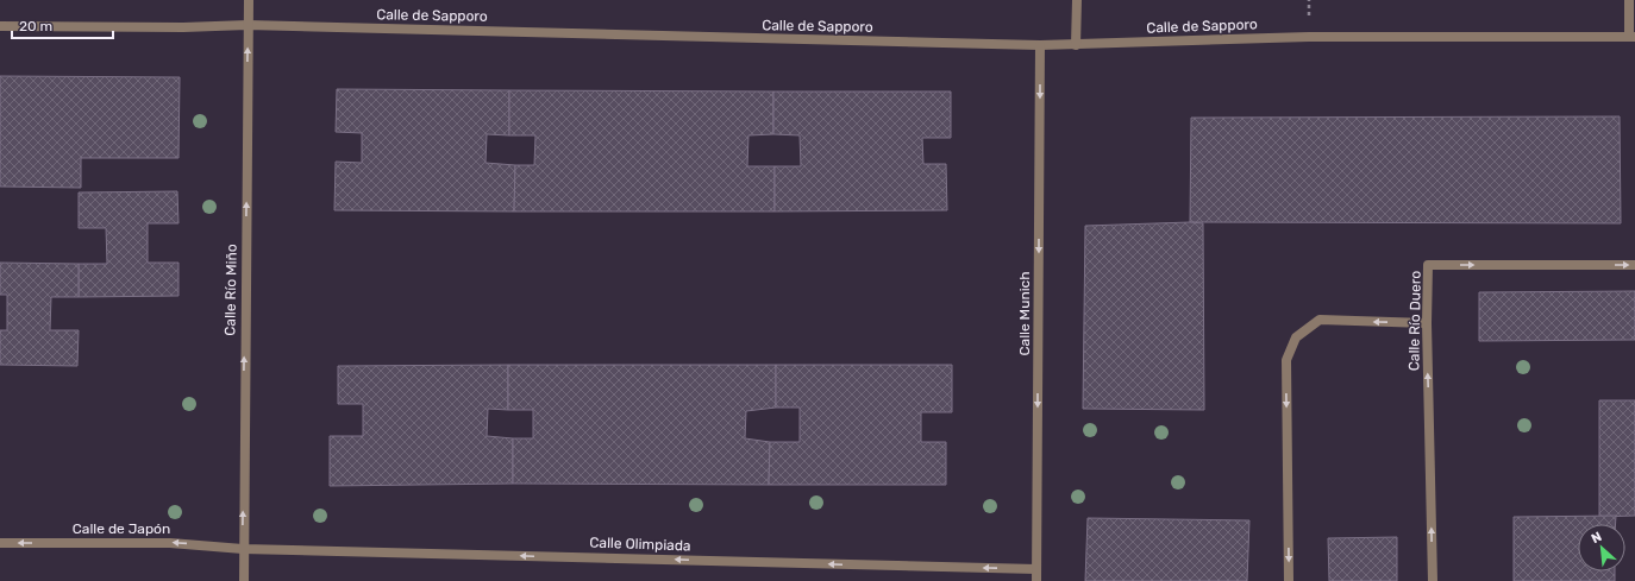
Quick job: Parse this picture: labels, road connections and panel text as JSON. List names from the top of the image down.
{
  "streets": {
    "street": [
      "Calle de Sapporo",
      "Calle Río Miño",
      "Calle Munich",
      "Calle Río Duero",
      "Calle de Japón",
      "Calle Olimpiada"
    ]
  },
  "crossings": [
    ["Calle de Sapporo", "Calle Río Miño"],
    ["Calle de Sapporo", "Calle Munich"],
    ["Calle Río Miño", "Calle de Japón"],
    ["Calle Río Miño", "Calle Olimpiada"],
    ["Calle Munich", "Calle Olimpiada"],
    ["Calle de Japón", "Calle Olimpiada"]
  ],
  "one_way": [
    "Calle Río Miño",
    "Calle Munich",
    "Calle de Japón",
    "Calle Olimpiada"
  ],
  "scale_bar": "20 m",
  "north": "top left"
}
